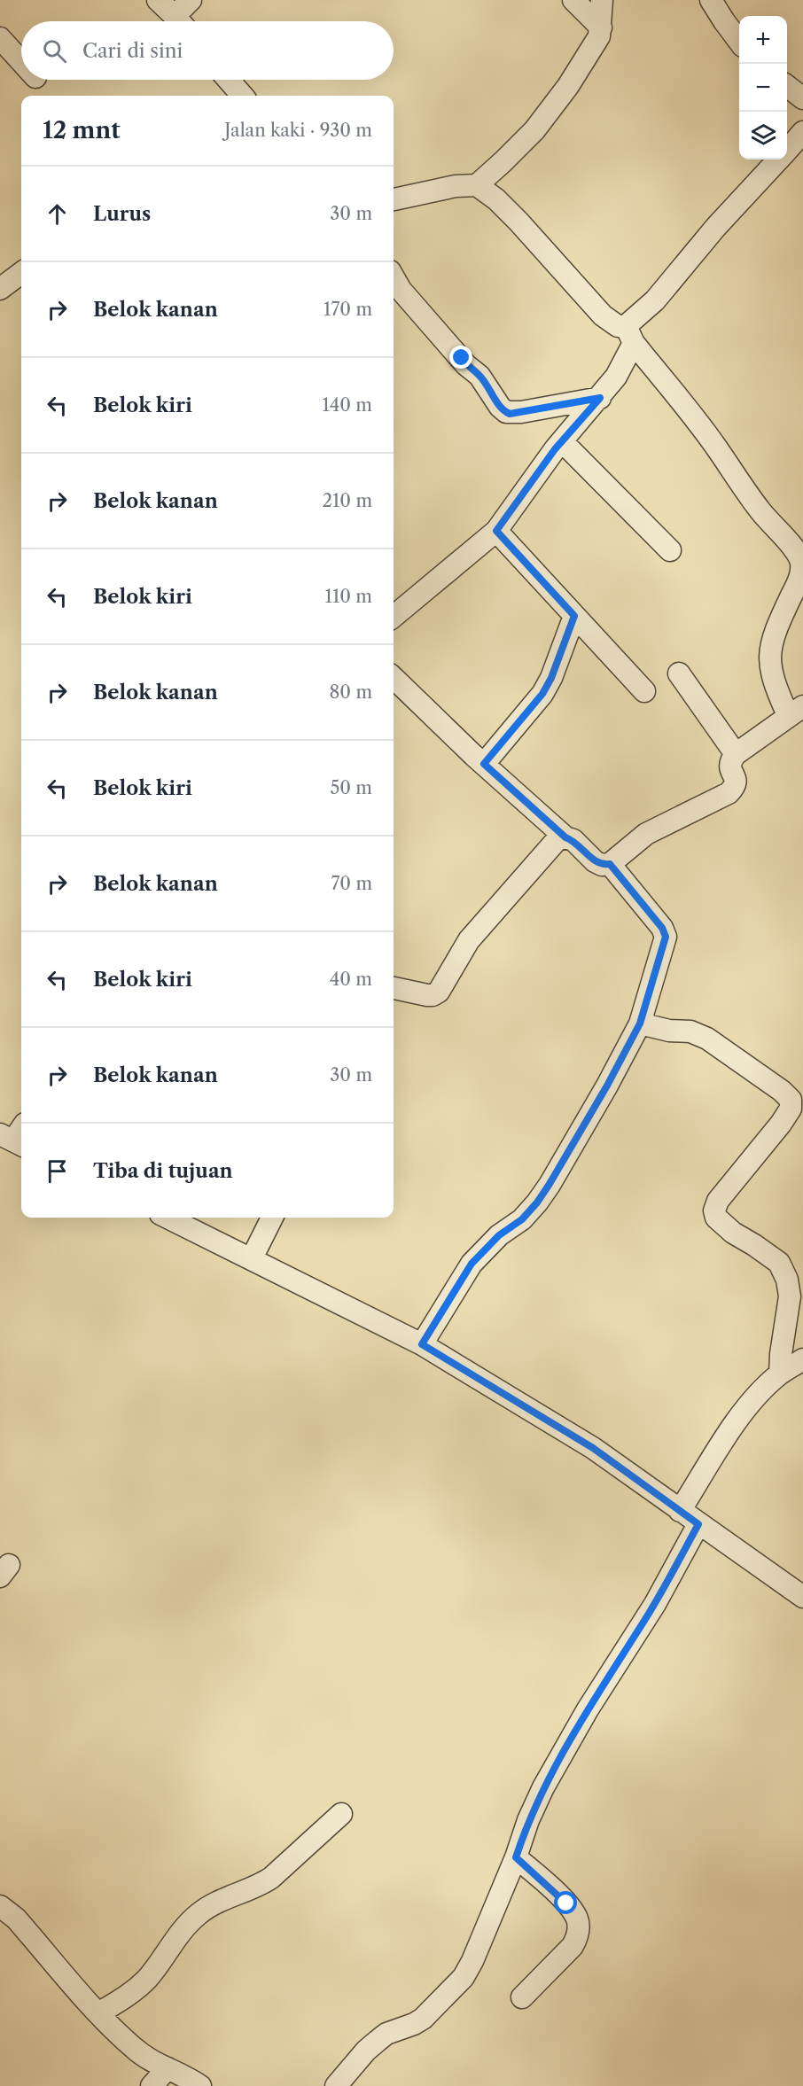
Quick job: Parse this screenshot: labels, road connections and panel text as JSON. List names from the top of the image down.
{
  "page": {
    "map_buttons": ["+", "−"],
    "search": "Cari di sini",
    "heading": ["12 mnt", "Jalan kaki · 930 m"],
    "list": [
      ["Lurus", "30 m"],
      ["Belok kanan", "170 m"],
      ["Belok kiri", "140 m"],
      ["Belok kanan", "210 m"],
      ["Belok kiri", "110 m"],
      ["Belok kanan", "80 m"],
      ["Belok kiri", "50 m"],
      ["Belok kanan", "70 m"],
      ["Belok kiri", "40 m"],
      ["Belok kanan", "30 m"],
      "Tiba di tujuan"
    ]
  }
}
